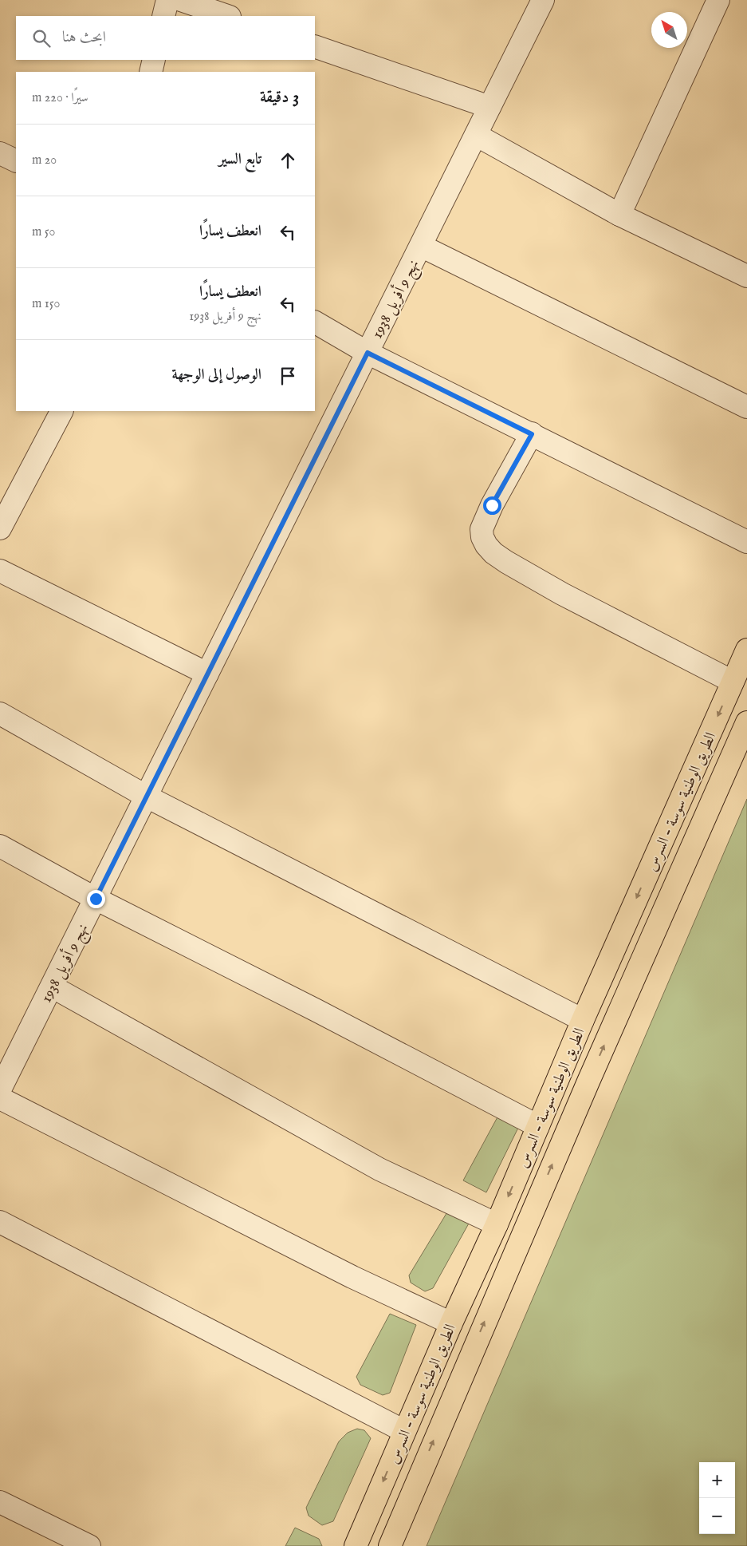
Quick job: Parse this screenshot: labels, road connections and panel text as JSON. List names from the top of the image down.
{
  "streets": {
    "highway": ["الطريق الوطنية سوسة - السرس"],
    "street": ["نهج 9 أفريل 1938"]
  },
  "north": "top left",
  "page": {
    "search": "ابحث هنا",
    "heading": ["3 دقيقة", "سيرًا · 220 m"],
    "list": [
      ["تابع السير", "20 m"],
      ["انعطف يسارًا", "50 m"],
      ["انعطف يسارًا", "نهج 9 أفريل 1938", "150 m"],
      "الوصول إلى الوجهة"
    ],
    "map_buttons": ["+", "−"]
  }
}
